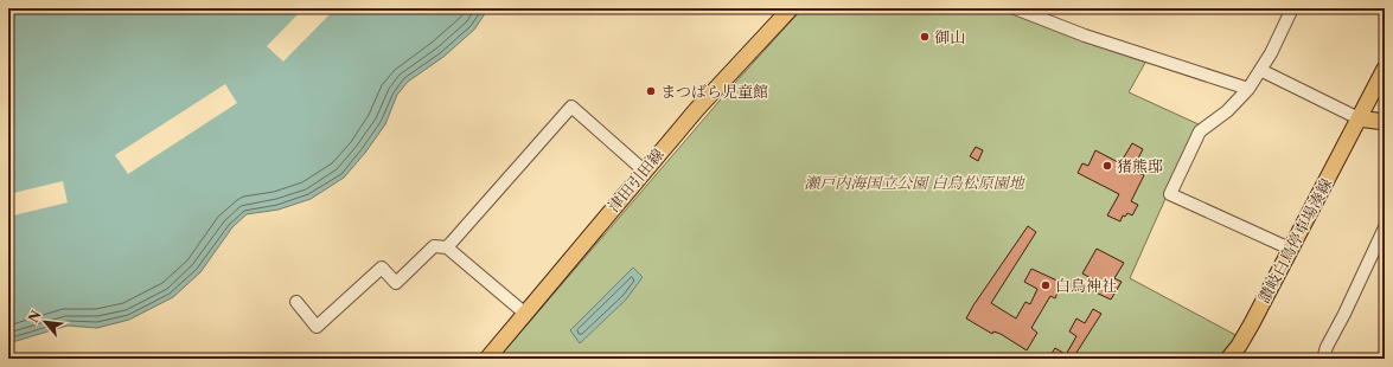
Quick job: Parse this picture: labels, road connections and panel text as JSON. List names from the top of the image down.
{
  "streets": {
    "main road": ["津田引田線", "讃岐白鳥停車場湊線"]
  },
  "parks": ["瀬戸内海国立公園 白鳥松原園地"],
  "places": [
    "御山",
    "まつばら児童館",
    "猪熊邸",
    "白鳥神社"
  ],
  "north": "top left"
}
